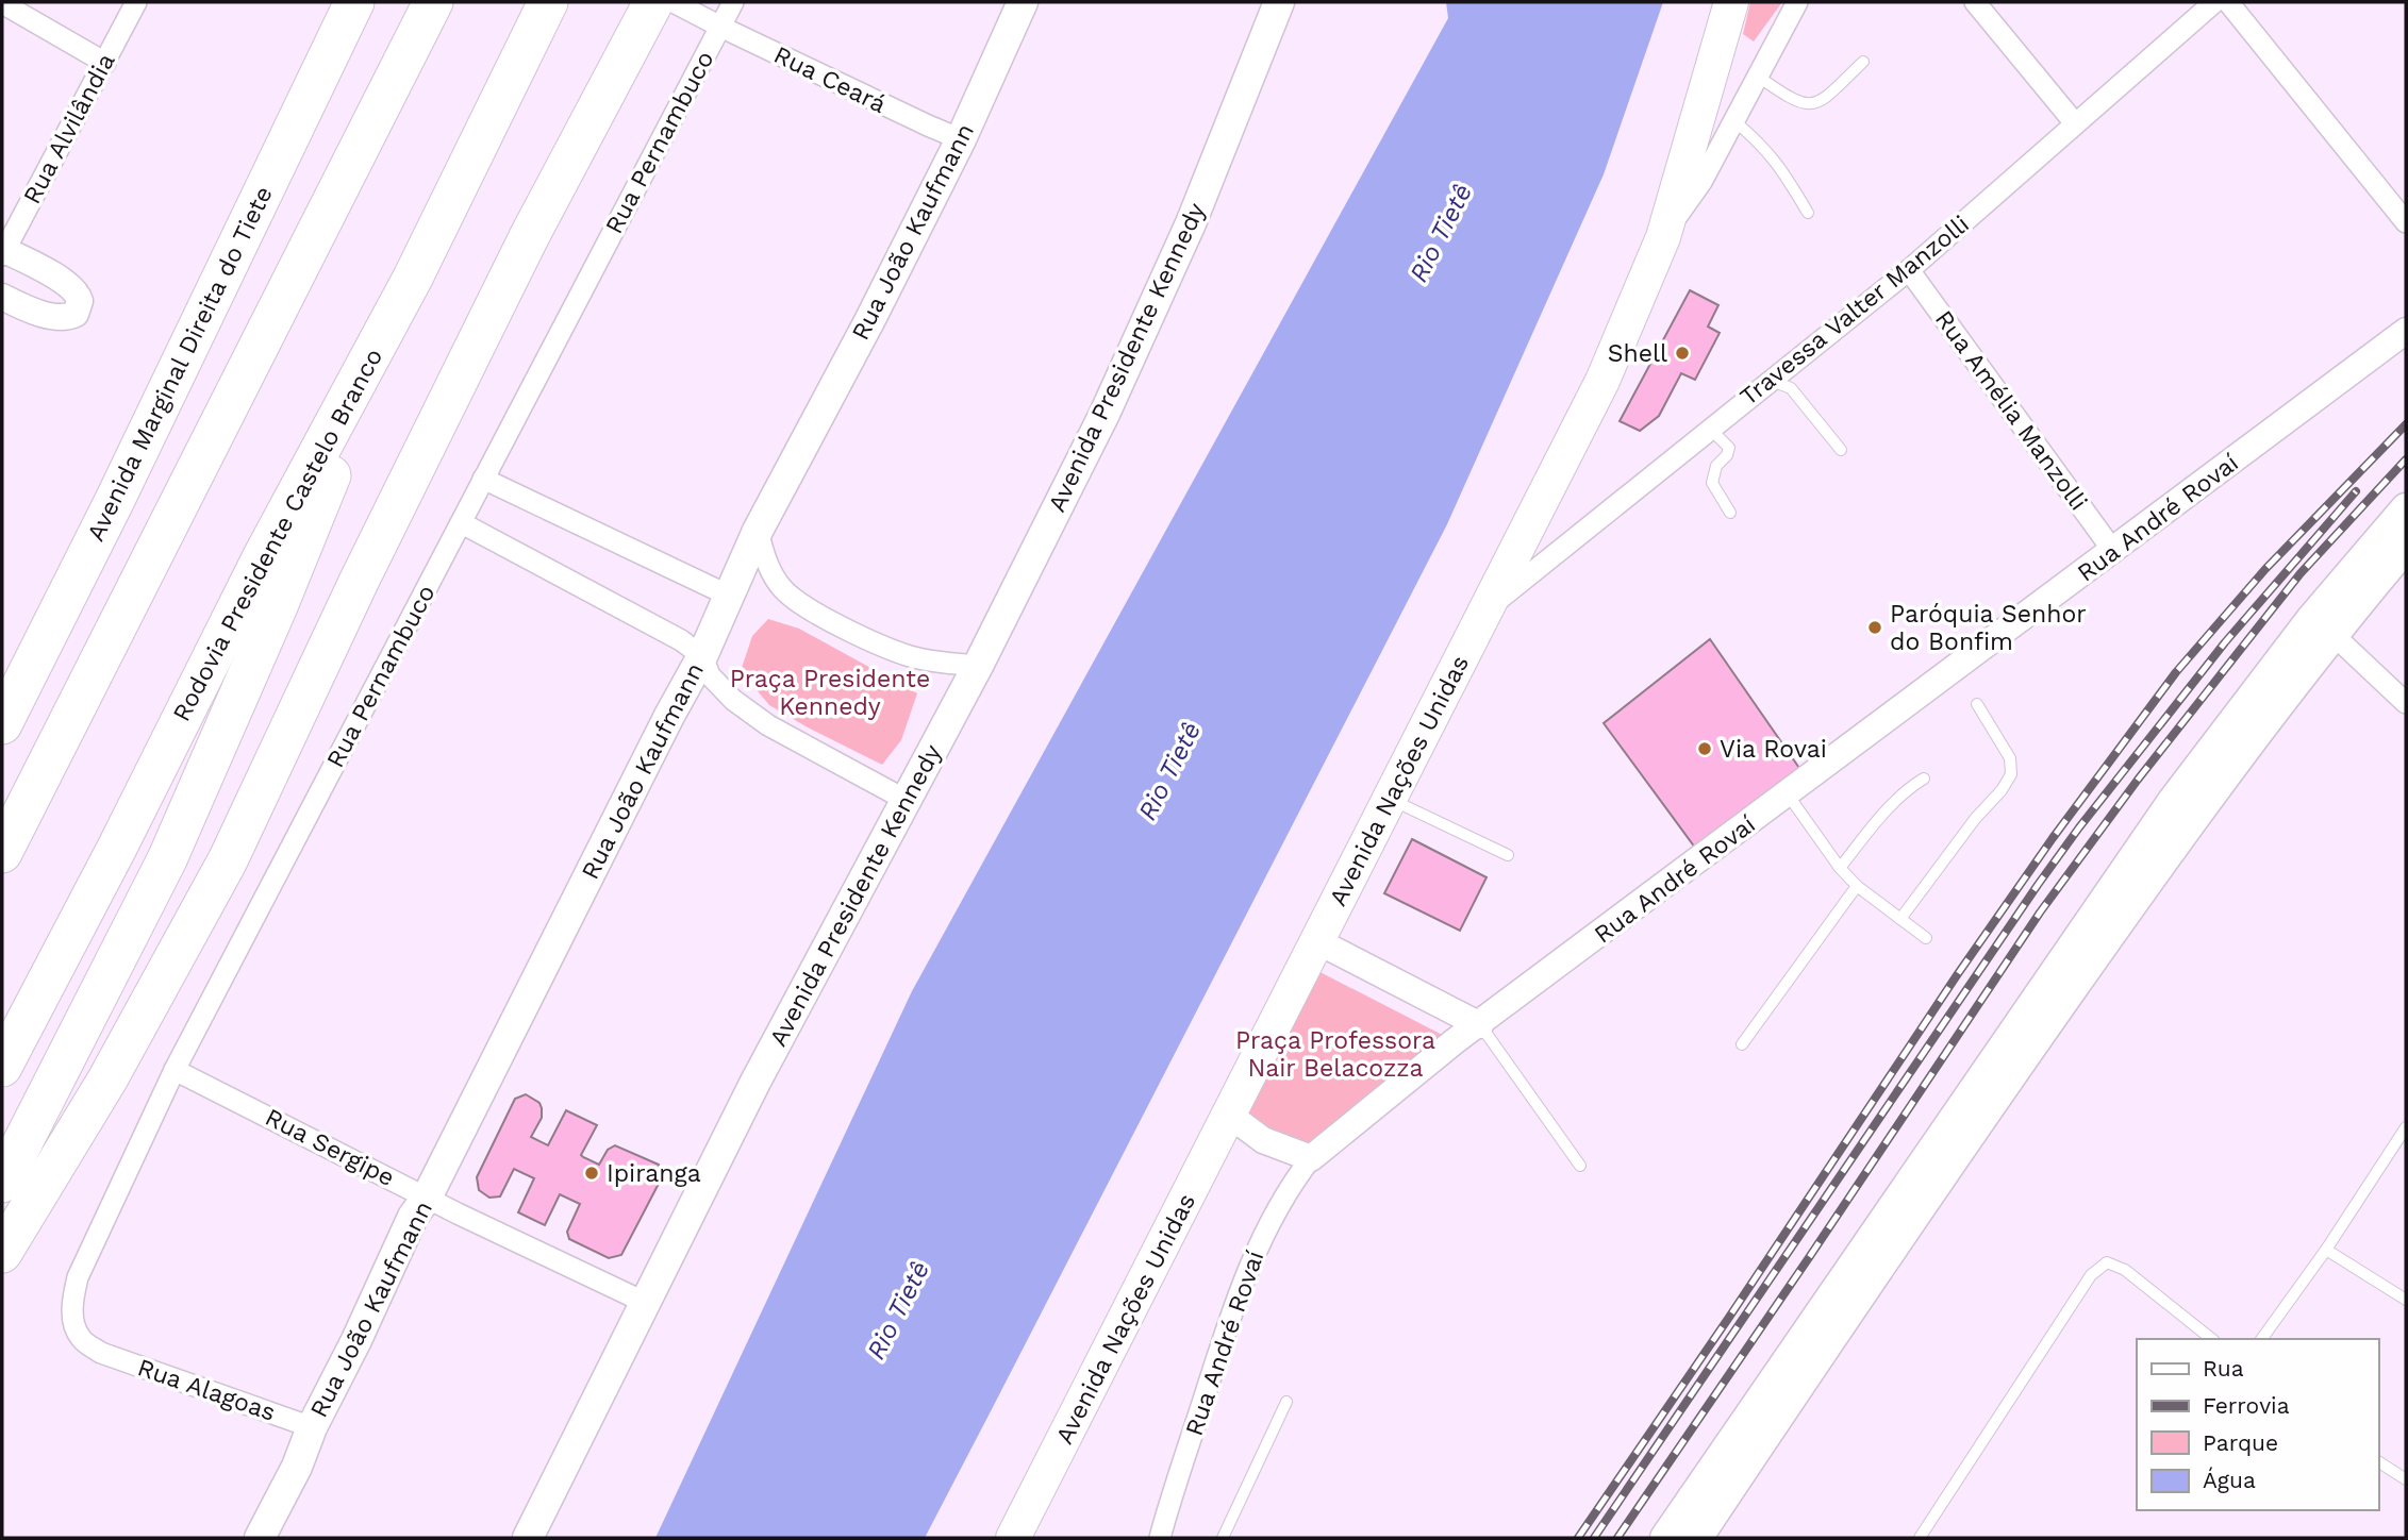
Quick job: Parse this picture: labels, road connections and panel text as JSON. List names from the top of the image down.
{
  "streets": {
    "highway": ["Avenida Marginal Direita do Tiete", "Rodovia Presidente Castelo Branco"],
    "main road": ["Rua João Kaufmann", "Avenida Presidente Kennedy", "Avenida Nações Unidas"],
    "street": [
      "Rua Ceará",
      "Rua Alvilândia",
      "Rua Pernambuco",
      "Travessa Valter Manzolli",
      "Rua Amélia Manzolli",
      "Rua André Rovaí",
      "Rua Sergipe",
      "Rua Alagoas"
    ]
  },
  "crossings": [
    ["Rua Ceará", "Rua Pernambuco"],
    ["Rua Ceará", "Rua João Kaufmann"],
    ["Rua Pernambuco", "Rua Sergipe"],
    ["Rua Pernambuco", "Rua Alagoas"],
    ["Rua João Kaufmann", "Rua Sergipe"],
    ["Rua João Kaufmann", "Rua Alagoas"],
    ["Travessa Valter Manzolli", "Rua Amélia Manzolli"],
    ["Travessa Valter Manzolli", "Avenida Nações Unidas"],
    ["Avenida Presidente Kennedy", "Rua Sergipe"],
    ["Rua Amélia Manzolli", "Rua André Rovaí"]
  ],
  "water": ["Rio Tietê"],
  "parks": ["Praça Presidente Kennedy", "Praça Professora Nair Belacozza"],
  "places": [
    "Shell",
    "Paróquia Senhor do Bonfim",
    "Via Rovai",
    "Ipiranga"
  ],
  "legend": [
    "Rua",
    "Ferrovia",
    "Parque",
    "Água"
  ]
}
